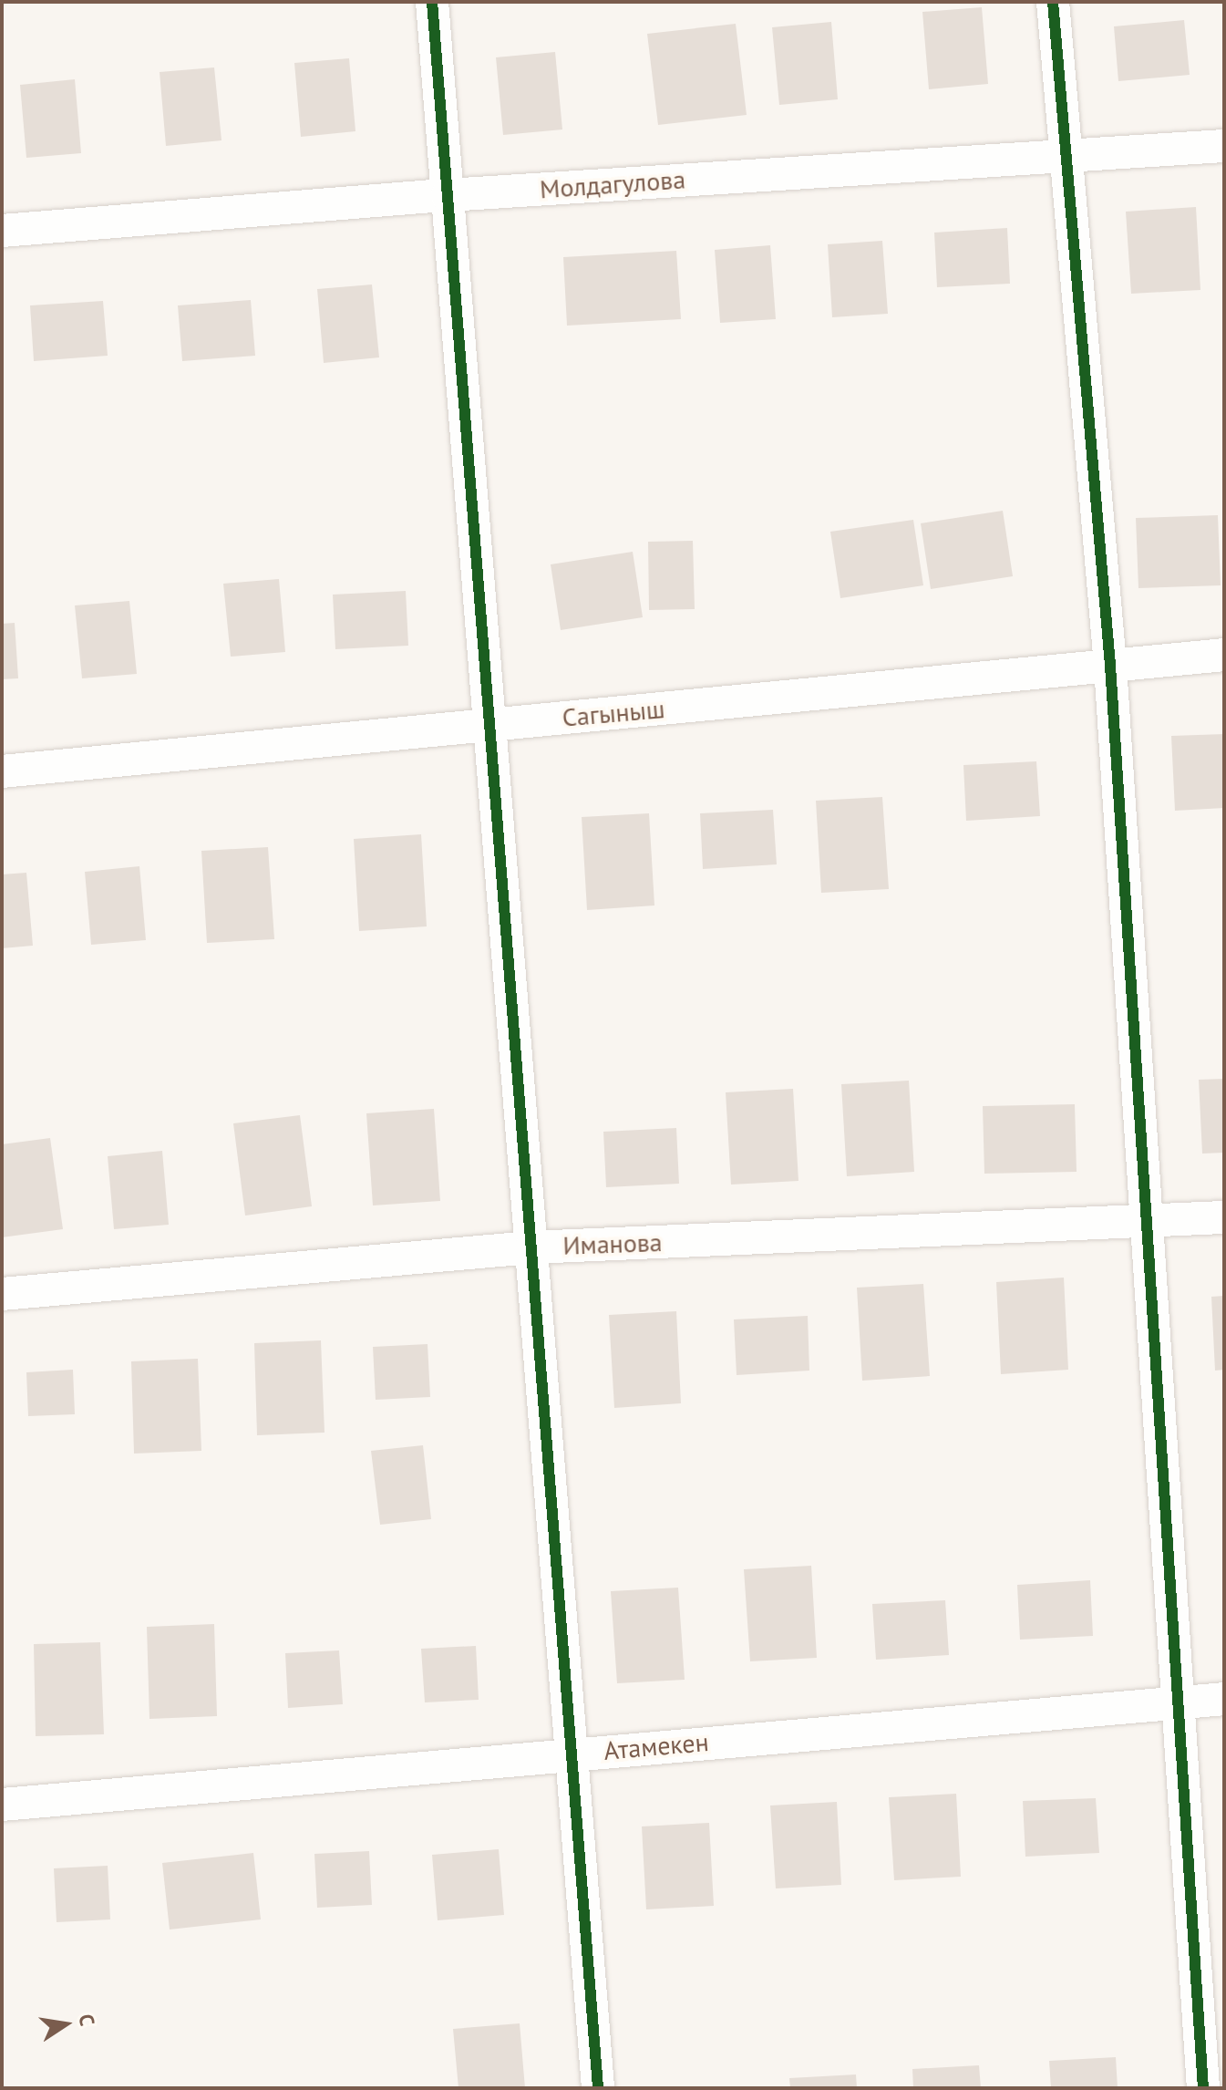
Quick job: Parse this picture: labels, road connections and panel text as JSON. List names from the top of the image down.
{
  "streets": {
    "street": [
      "Молдагулова",
      "Сагыныш",
      "Иманова",
      "Атамекен"
    ]
  },
  "north": "right"
}
